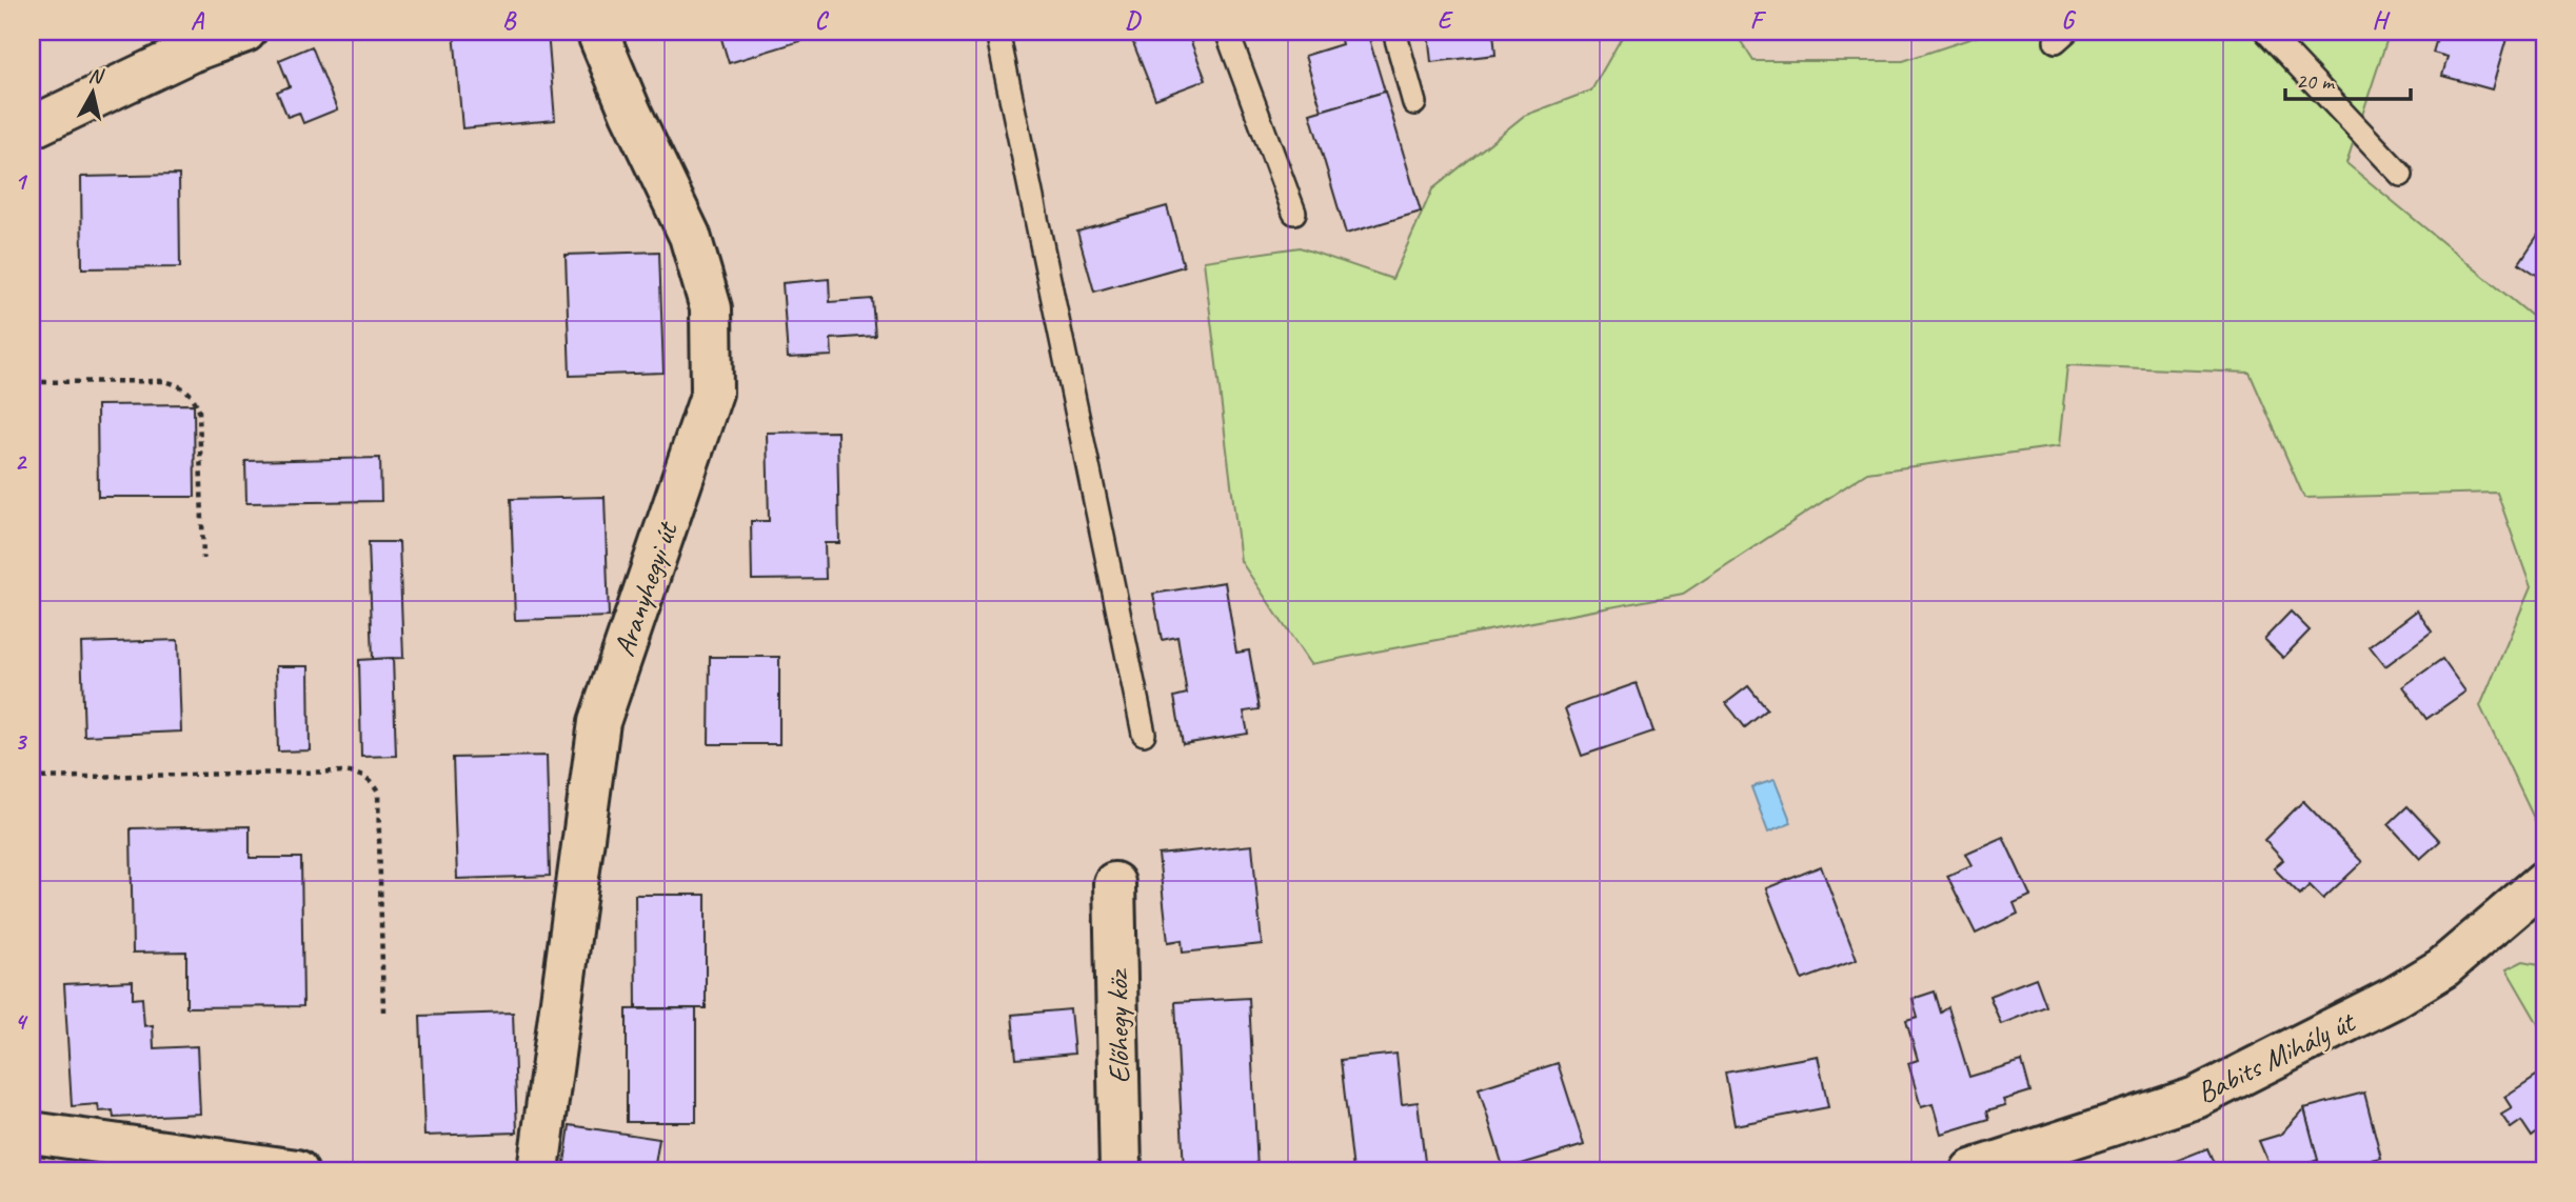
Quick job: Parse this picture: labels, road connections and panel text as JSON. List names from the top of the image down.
{
  "streets": {
    "street": ["Aranyhegyi út", "Előhegy köz", "Babits Mihály út"]
  },
  "scale_bar": "20 m",
  "north": "top",
  "grid": {
    "columns": [
      "A",
      "B",
      "C",
      "D",
      "E",
      "F",
      "G",
      "H"
    ],
    "rows": [
      "1",
      "2",
      "3",
      "4"
    ]
  }
}
